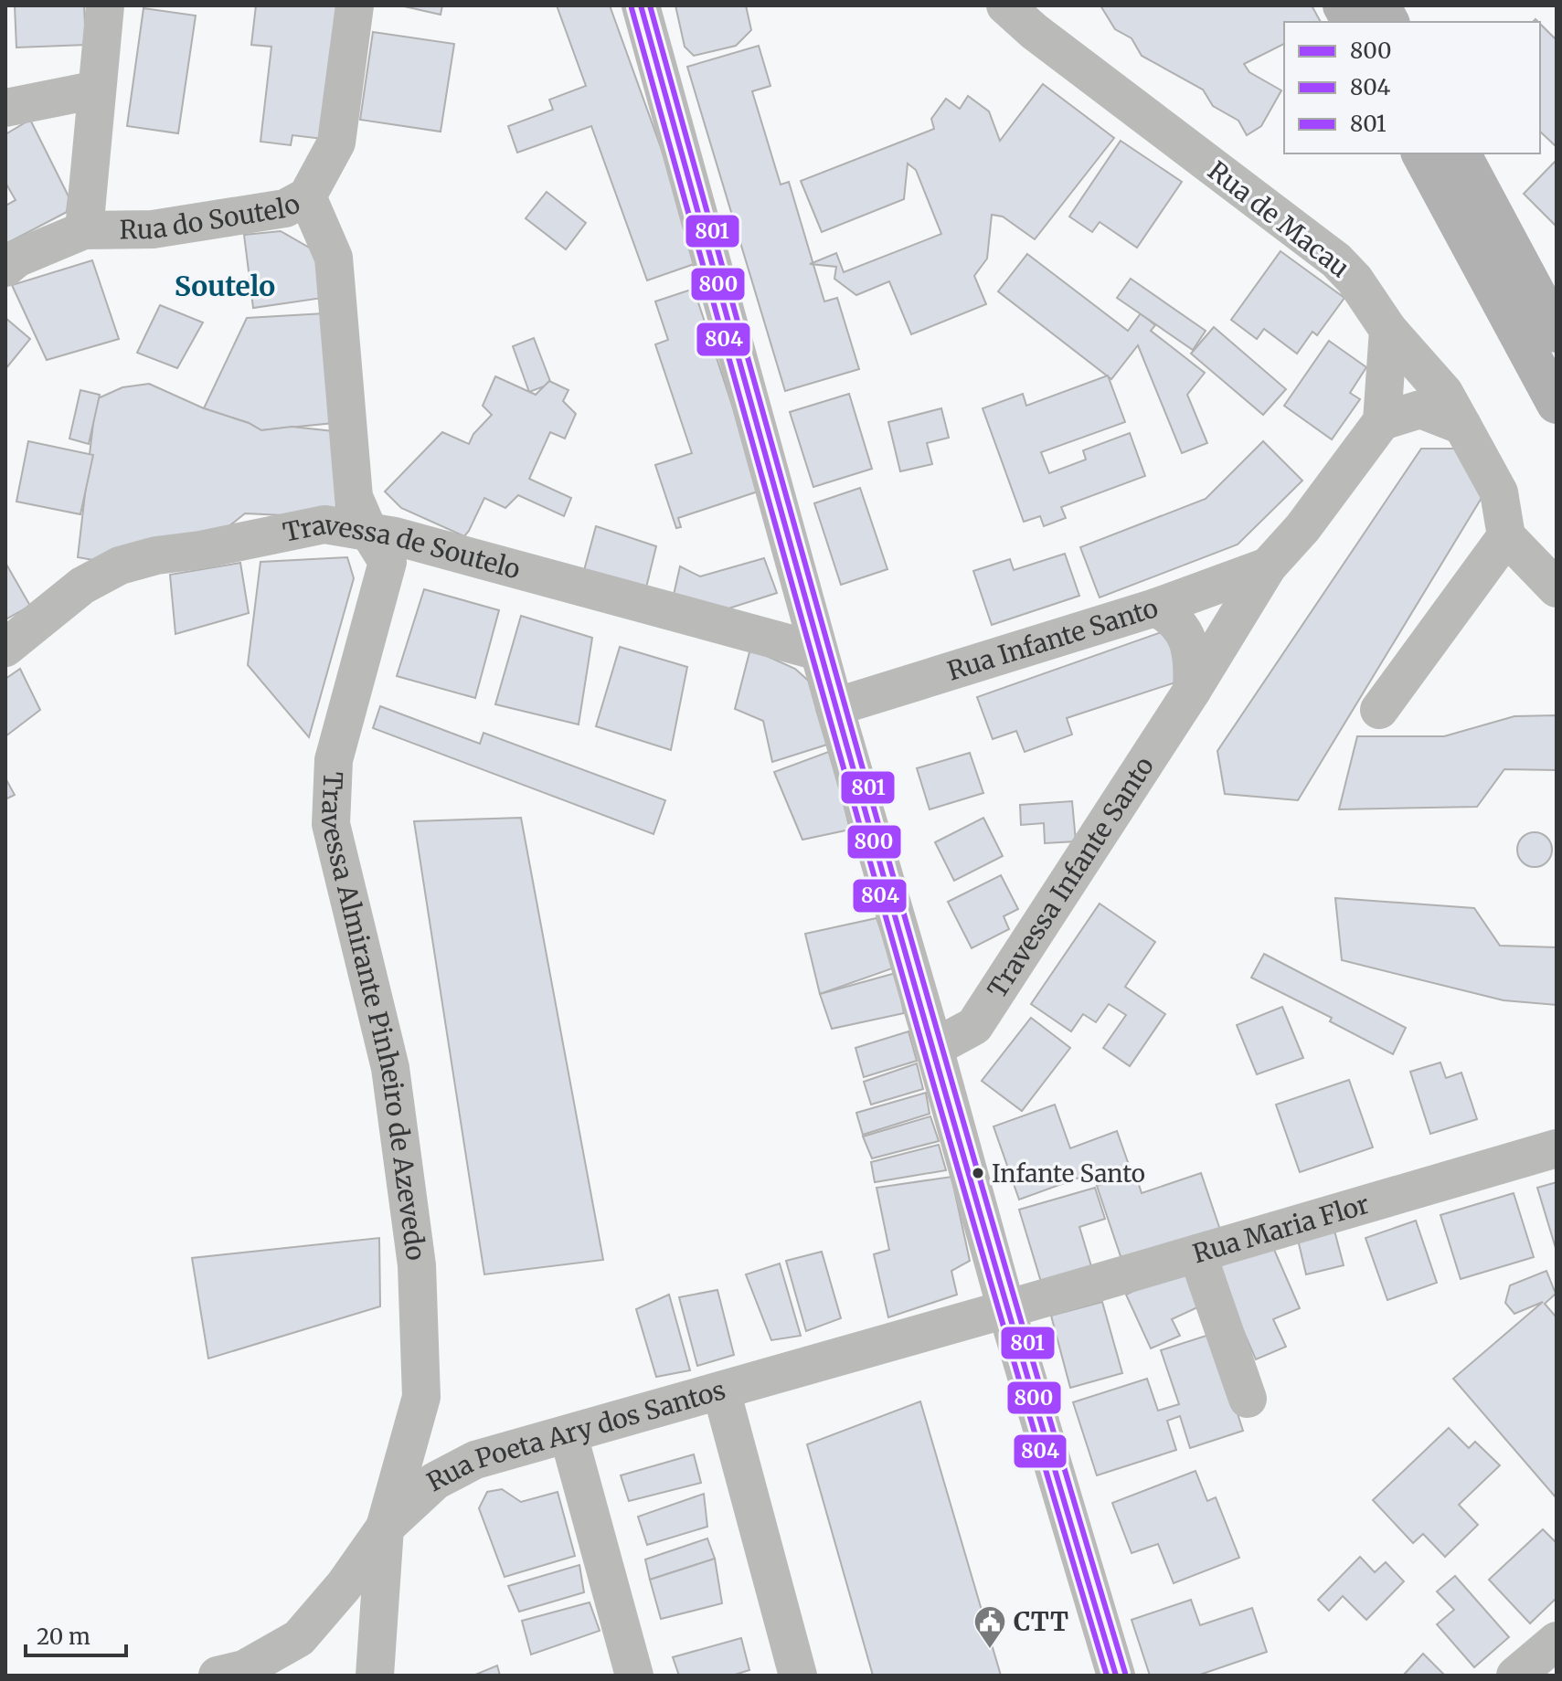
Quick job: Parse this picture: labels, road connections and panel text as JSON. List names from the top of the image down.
{
  "streets": {
    "street": [
      "Rua do Soutelo",
      "Rua de Macau",
      "Travessa de Soutelo",
      "Rua Infante Santo",
      "Travessa Infante Santo",
      "Travessa Almirante Pinheiro de Azevedo",
      "Rua Maria Flor",
      "Rua Poeta Ary dos Santos"
    ]
  },
  "crossings": [
    ["Rua do Soutelo", "Travessa Almirante Pinheiro de Azevedo"],
    ["Travessa de Soutelo", "Travessa Almirante Pinheiro de Azevedo"],
    ["Rua Infante Santo", "Travessa Infante Santo"],
    ["Travessa Almirante Pinheiro de Azevedo", "Rua Poeta Ary dos Santos"],
    ["Rua Maria Flor", "Rua Poeta Ary dos Santos"]
  ],
  "districts": ["Soutelo"],
  "places": {
    "other": ["Infante Santo"],
    "public building": ["CTT"]
  },
  "lines": ["transit line 800", "transit line 801", "transit line 804"],
  "legend": ["800", "804", "801"],
  "scale_bar": "20 m"
}
